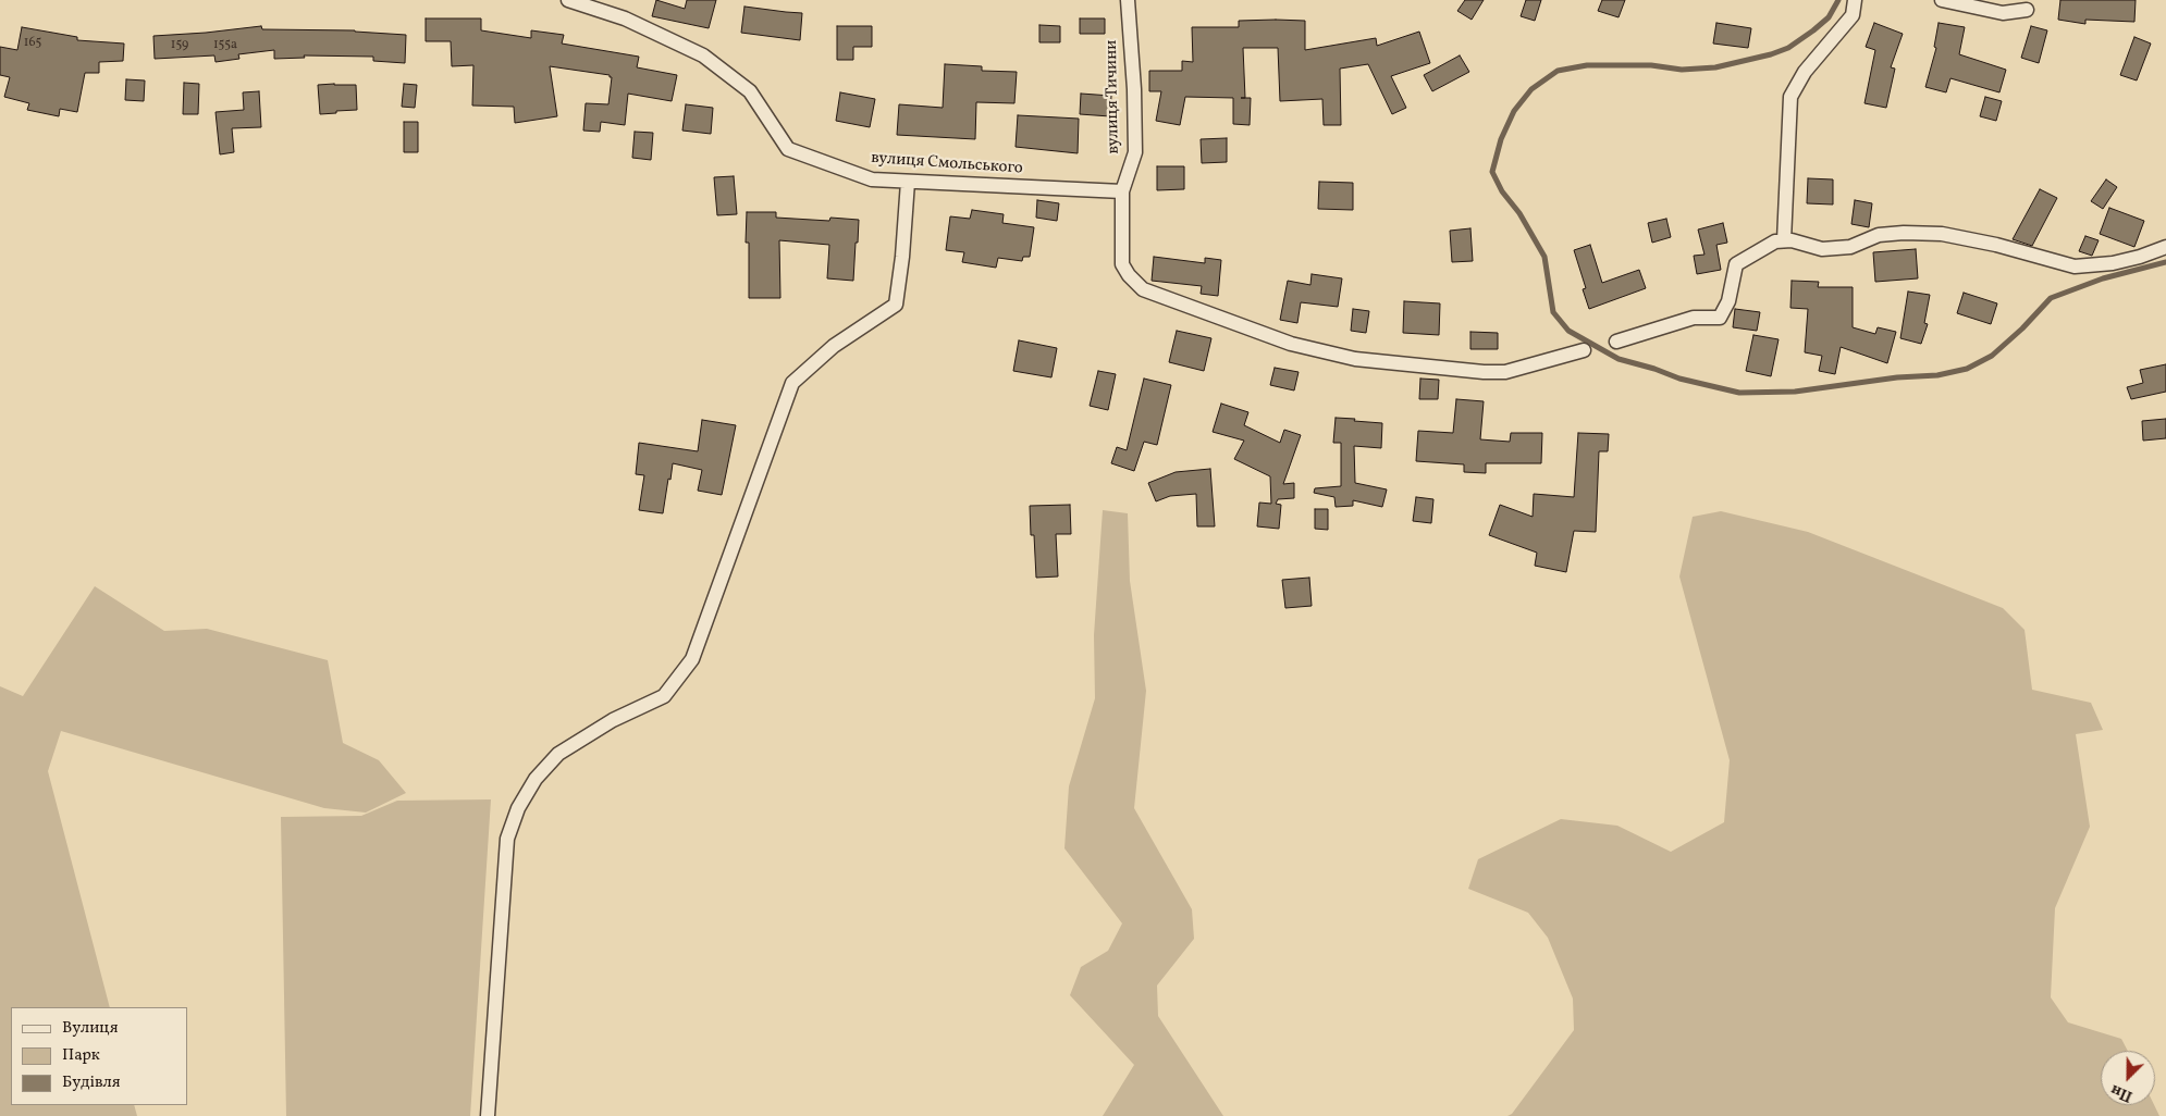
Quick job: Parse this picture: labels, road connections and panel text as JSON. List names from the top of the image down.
{
  "streets": {
    "street": ["вулиця Тичини", "вулиця Смольського"]
  },
  "crossings": [
    ["вулиця Тичини", "вулиця Смольського"]
  ],
  "house_numbers": ["165", "159", "155а"],
  "legend": ["Вулиця", "Парк", "Будівля"],
  "north": "bottom left"
}
